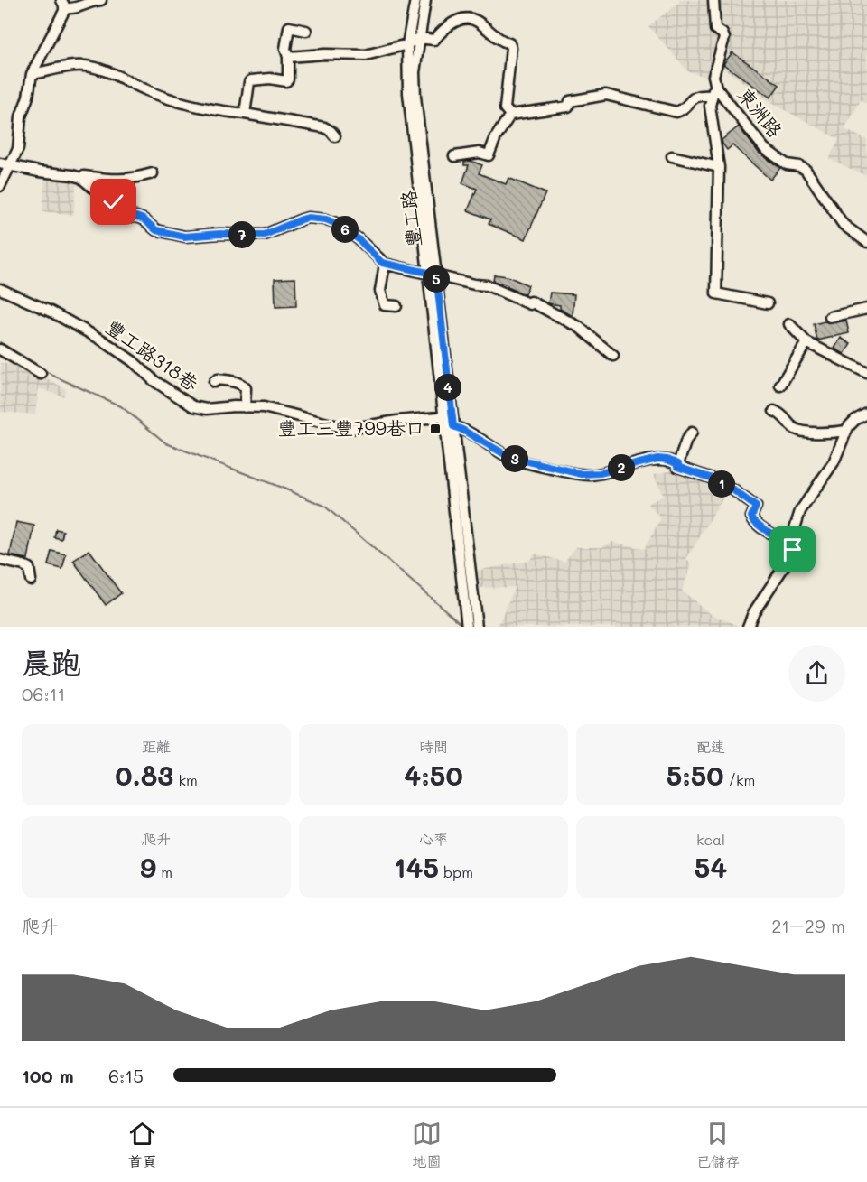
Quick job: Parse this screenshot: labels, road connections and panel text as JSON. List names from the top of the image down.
{
  "streets": {
    "street": ["東洲路", "豐工路", "豐工路318巷"]
  },
  "crossings": [
    ["豐工路", "豐工路318巷"]
  ],
  "places": {
    "transit": ["豐工三豐799巷口"]
  },
  "page": {
    "pins": [
      "6",
      "7",
      "5",
      "4",
      "3",
      "2",
      "1"
    ],
    "heading": ["晨跑", "06:11"],
    "stats": [
      ["距離", "0.83 km"],
      ["時間", "4:50"],
      ["配速", "5:50 /km"],
      ["爬升", "9 m"],
      ["心率", "145 bpm"],
      ["kcal", "54"]
    ],
    "chart": ["爬升", "21–29 m"],
    "list": [
      {
        "name": "100 m",
        "note": "6:15"
      }
    ],
    "tabs": ["首頁", "地圖", "已儲存"]
  }
}
